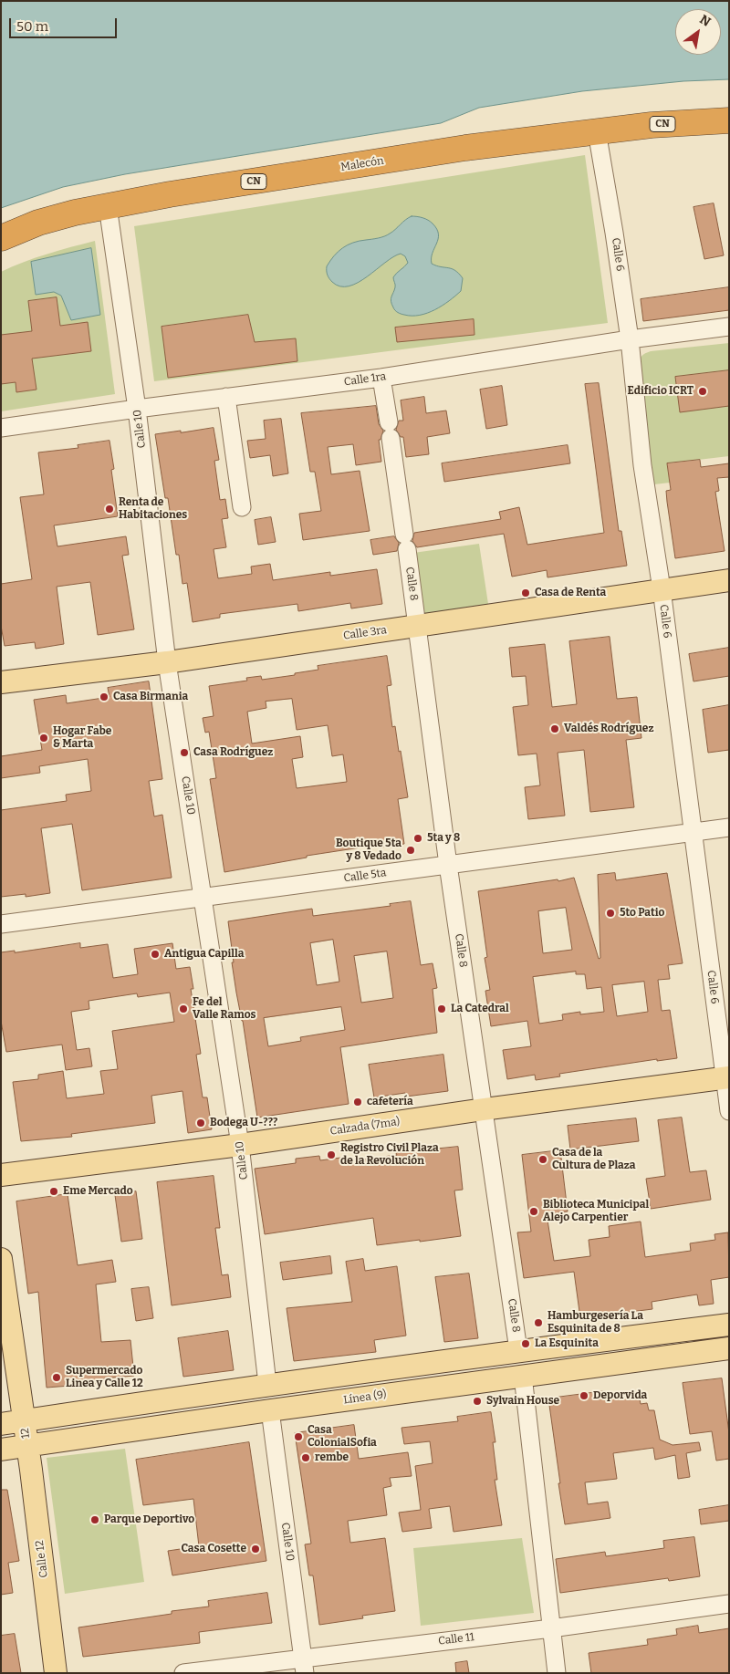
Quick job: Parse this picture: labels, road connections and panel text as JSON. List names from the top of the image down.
{
  "streets": {
    "highway": ["CN", "Malecón"],
    "main road": [
      "Calle 3ra",
      "Calzada (7ma)",
      "Línea (9)",
      "12",
      "Calle 12"
    ],
    "street": [
      "Calle 6",
      "Calle 1ra",
      "Calle 10",
      "Calle 8",
      "Calle 5ta",
      "Calle 11"
    ]
  },
  "crossings": [
    ["Malecón", "Calle 6"],
    ["Malecón", "Calle 10"],
    ["Calle 6", "Calle 1ra"],
    ["Calle 6", "Calle 3ra"],
    ["Calle 6", "Calle 5ta"],
    ["Calle 6", "Calzada (7ma)"],
    ["Calle 1ra", "Calle 10"],
    ["Calle 1ra", "Calle 8"],
    ["Calle 10", "Calle 3ra"],
    ["Calle 10", "Calle 5ta"],
    ["Calle 10", "Calzada (7ma)"],
    ["Calle 10", "Línea (9)"],
    ["Calle 10", "Calle 11"],
    ["Calle 8", "Calle 3ra"],
    ["Calle 8", "Calle 5ta"],
    ["Calle 8", "Calzada (7ma)"],
    ["Línea (9)", "12"],
    ["Línea (9)", "Calle 12"],
    ["12", "Calle 12"]
  ],
  "places": [
    "Edificio ICRT",
    "Renta de Habitaciones",
    "Casa de Renta",
    "Casa Birmania",
    "Valdés Rodríguez",
    "Hogar Fabe & Marta",
    "Casa Rodríguez",
    "5ta y 8",
    "Boutique 5ta y 8 Vedado",
    "5to Patio",
    "Antigua Capilla",
    "Fe del Valle Ramos",
    "La Catedral",
    "cafetería",
    "Bodega U-???",
    "Registro Civil Plaza de la Revolución",
    "Casa de la Cultura de Plaza",
    "Eme Mercado",
    "Biblioteca Municipal Alejo Carpentier",
    "Hamburgesería La Esquinita de 8",
    "La Esquinita",
    "Supermercado Linea y Calle 12",
    "Deporvida",
    "Sylvain House",
    "Casa ColonialSofia",
    "rembe",
    "Parque Deportivo",
    "Casa Cosette"
  ],
  "scale_bar": "50 m",
  "north": "top right"
}
